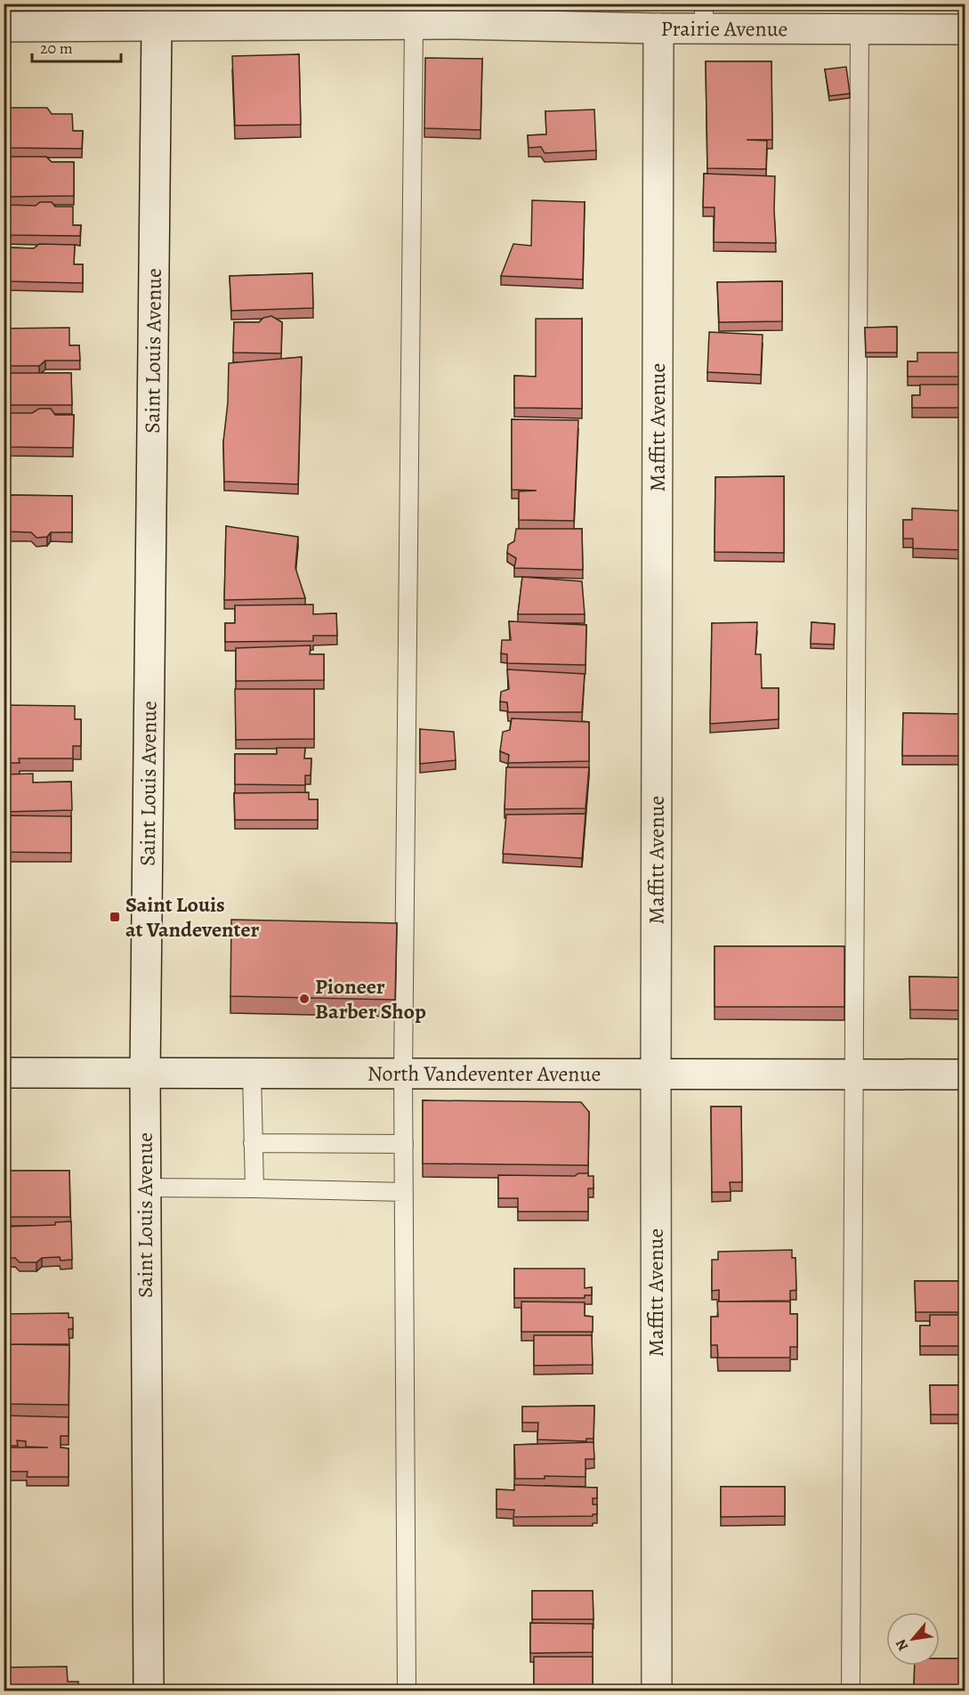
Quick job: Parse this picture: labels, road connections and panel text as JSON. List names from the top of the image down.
{
  "streets": {
    "street": [
      "Prairie Avenue",
      "Saint Louis Avenue",
      "Maffitt Avenue",
      "North Vandeventer Avenue"
    ]
  },
  "crossings": [
    ["Prairie Avenue", "Saint Louis Avenue"],
    ["Prairie Avenue", "Maffitt Avenue"],
    ["Saint Louis Avenue", "North Vandeventer Avenue"],
    ["Maffitt Avenue", "North Vandeventer Avenue"]
  ],
  "places": {
    "transit": ["Saint Louis at Vandeventer"],
    "other": ["Pioneer Barber Shop"]
  },
  "scale_bar": "20 m",
  "north": "bottom left"
}
